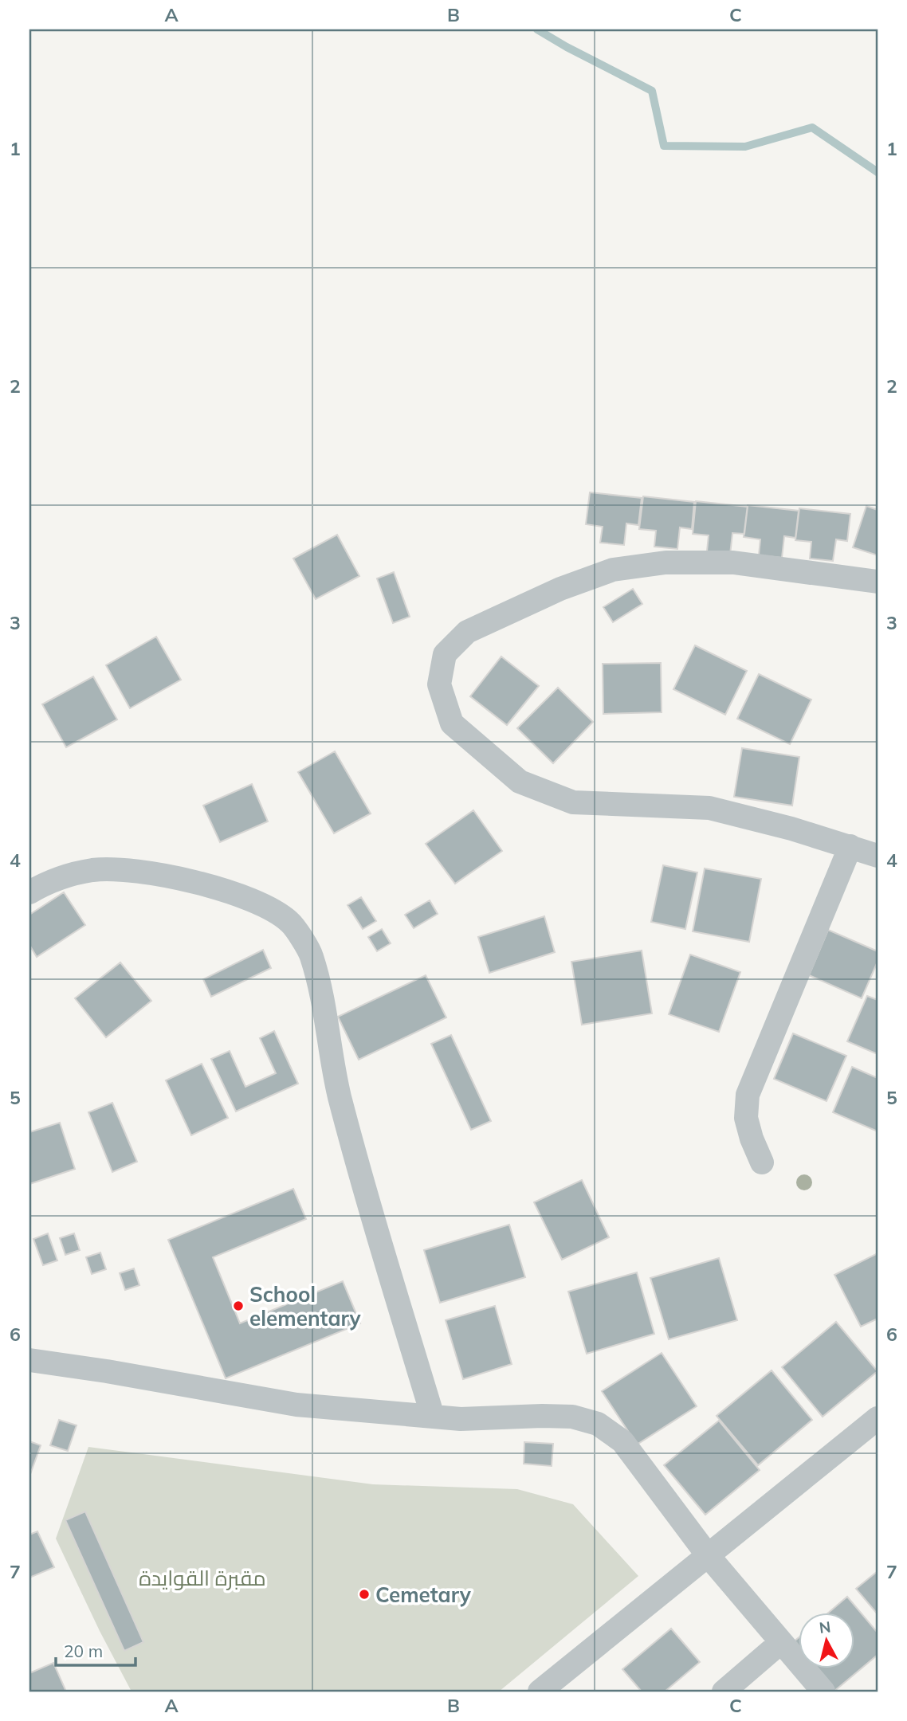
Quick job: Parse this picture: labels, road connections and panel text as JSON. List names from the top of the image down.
{
  "parks": ["مقبرة القوايدة"],
  "places": ["School elementary", "Cemetary"],
  "scale_bar": "20 m",
  "north": "top",
  "grid": {
    "columns": ["A", "B", "C"],
    "rows": [
      "1",
      "2",
      "3",
      "4",
      "5",
      "6",
      "7"
    ]
  }
}
